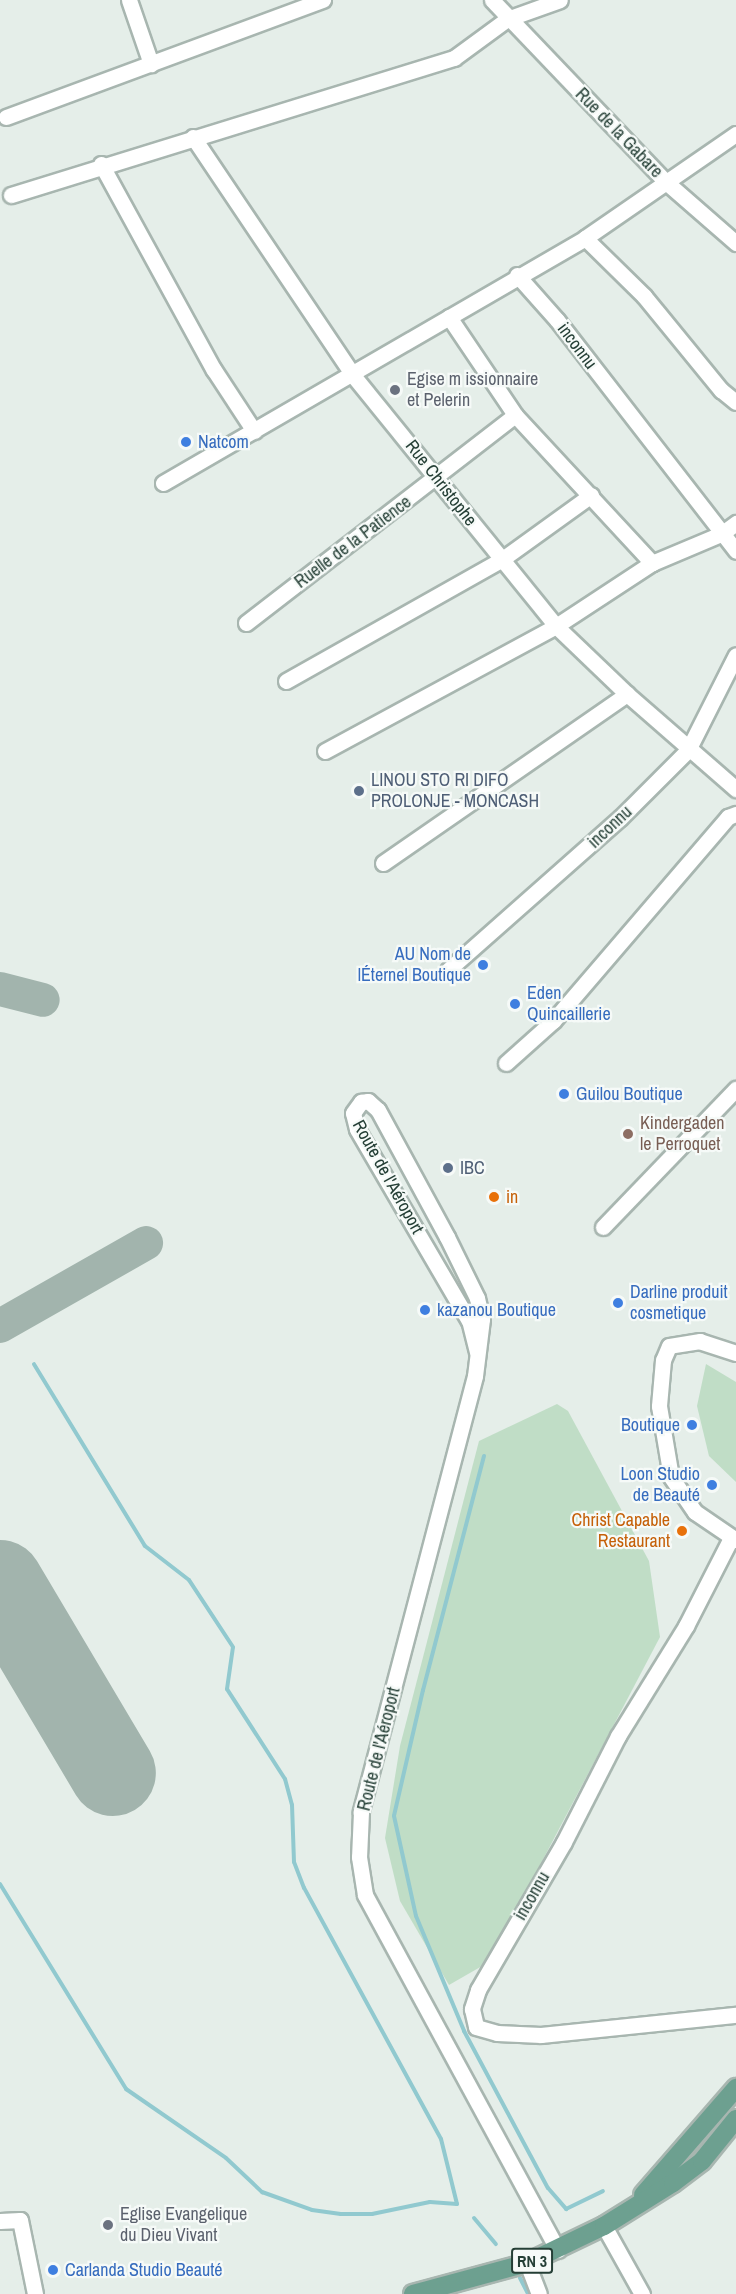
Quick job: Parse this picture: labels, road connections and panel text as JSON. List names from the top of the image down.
{
  "streets": {
    "main road": ["RN 3"],
    "street": [
      "Rue de la Gabare",
      "inconnu",
      "Rue Christophe",
      "Ruelle de la Patience",
      "Route de l'Aéroport"
    ]
  },
  "crossings": [
    ["inconnu", "Rue Christophe"],
    ["Rue Christophe", "Ruelle de la Patience"],
    ["Route de l'Aéroport", "RN 3"]
  ],
  "places": [
    "Egise m issionnaire et Pelerin",
    "Natcom",
    "LINOU STO RI DIFO PROLONJE - MONCASH",
    "AU Nom de lÉternel Boutique",
    "Eden Quincaillerie",
    "Guilou Boutique",
    "Kindergaden le Perroquet",
    "IBC",
    "in",
    "Darline produit cosmetique",
    "kazanou Boutique",
    "Boutique",
    "Loon Studio de Beauté",
    "Christ Capable Restaurant",
    "Eglise Evangelique du Dieu Vivant",
    "Carlanda Studio Beauté"
  ]
}
